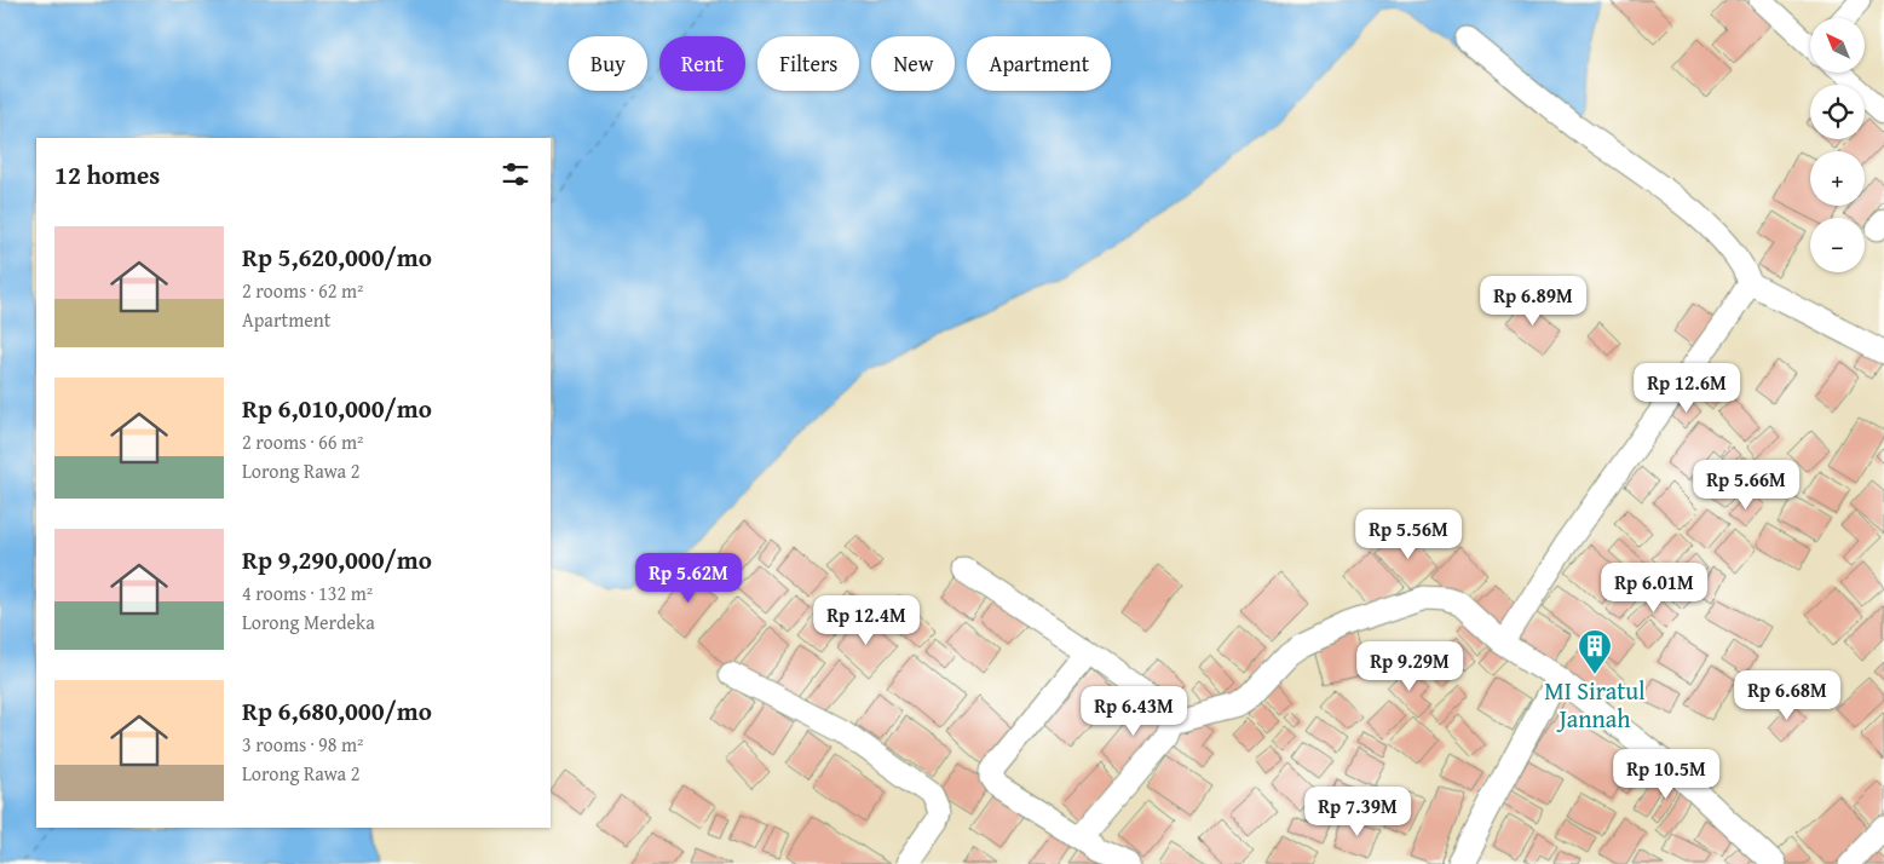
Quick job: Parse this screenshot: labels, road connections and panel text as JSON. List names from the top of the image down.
{
  "places": {
    "building": ["MI Siratul Jannah"]
  },
  "north": "top left",
  "page": {
    "map_buttons": ["+", "−"],
    "chip": [
      "Buy",
      "Rent",
      "Filters",
      "New",
      "Apartment"
    ],
    "heading": "12 homes",
    "list": [
      {
        "name": "Rp 5,620,000/mo",
        "note": "2 rooms · 62 m² · Apartment"
      },
      {
        "name": "Rp 6,010,000/mo",
        "note": "2 rooms · 66 m² · Lorong Rawa 2"
      },
      {
        "name": "Rp 9,290,000/mo",
        "note": "4 rooms · 132 m² · Lorong Merdeka"
      },
      {
        "name": "Rp 6,680,000/mo",
        "note": "3 rooms · 98 m² · Lorong Rawa 2"
      }
    ],
    "price": [
      "Rp 6.89M",
      "Rp 12.6M",
      "Rp 5.66M",
      "Rp 5.56M",
      "Rp 5.62M",
      "Rp 6.01M",
      "Rp 12.4M",
      "Rp 9.29M",
      "Rp 6.68M",
      "Rp 6.43M",
      "Rp 10.5M",
      "Rp 7.39M"
    ]
  }
}
